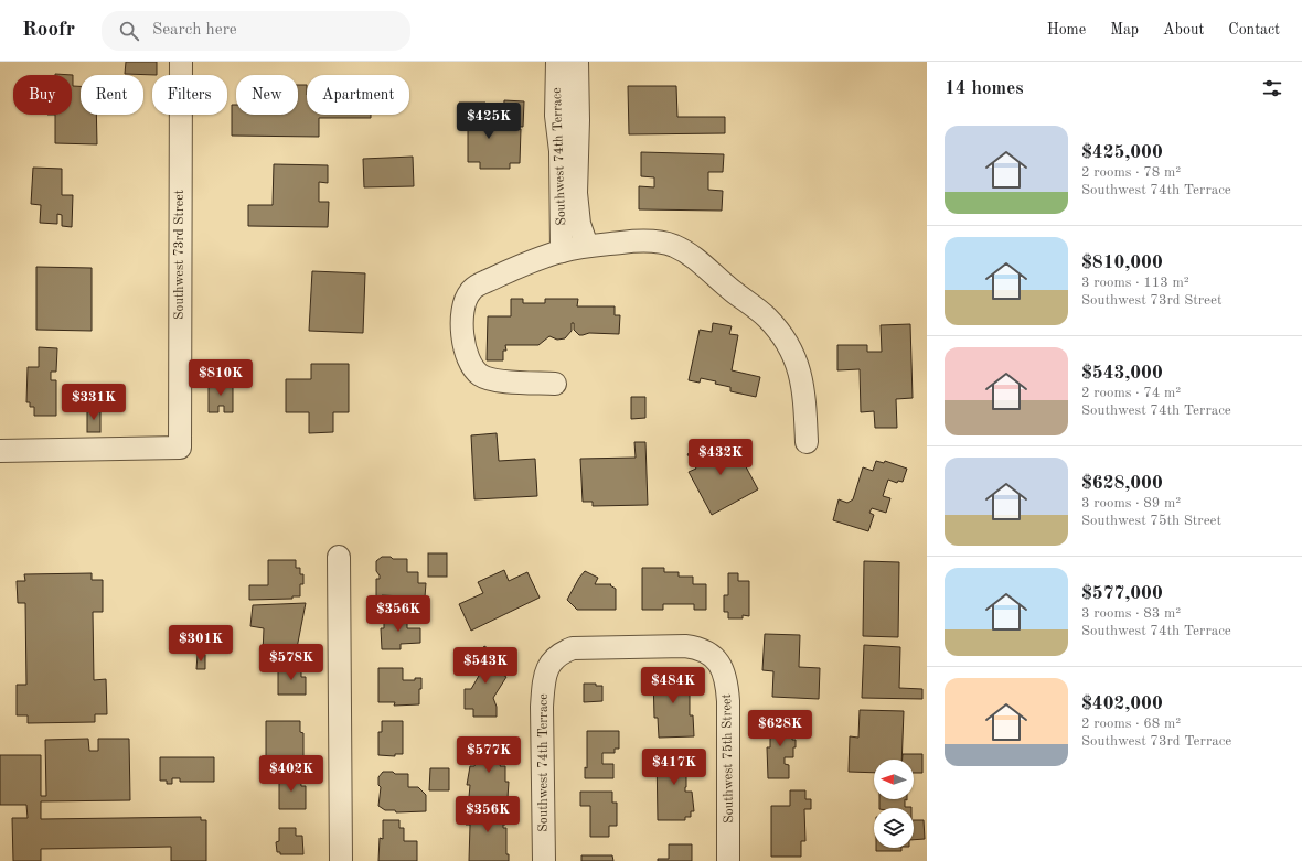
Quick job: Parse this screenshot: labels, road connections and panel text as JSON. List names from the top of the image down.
{
  "streets": {
    "street": ["Southwest 74th Terrace", "Southwest 73rd Street", "Southwest 75th Street"]
  },
  "crossings": [
    ["Southwest 74th Terrace", "Southwest 75th Street"]
  ],
  "north": "left",
  "page": {
    "header": "Roofr",
    "search": "Search here",
    "nav": [
      "Home",
      "Map",
      "About",
      "Contact"
    ],
    "heading": "14 homes",
    "chip": [
      "Buy",
      "Rent",
      "Filters",
      "New",
      "Apartment"
    ],
    "price": [
      "$425K",
      "$810K",
      "$331K",
      "$432K",
      "$356K",
      "$301K",
      "$578K",
      "$543K",
      "$484K",
      "$628K",
      "$577K",
      "$417K",
      "$402K",
      "$356K"
    ],
    "list": [
      {
        "name": "$425,000",
        "note": "2 rooms · 78 m² · Southwest 74th Terrace"
      },
      {
        "name": "$810,000",
        "note": "3 rooms · 113 m² · Southwest 73rd Street"
      },
      {
        "name": "$543,000",
        "note": "2 rooms · 74 m² · Southwest 74th Terrace"
      },
      {
        "name": "$628,000",
        "note": "3 rooms · 89 m² · Southwest 75th Street"
      },
      {
        "name": "$577,000",
        "note": "3 rooms · 83 m² · Southwest 74th Terrace"
      },
      {
        "name": "$402,000",
        "note": "2 rooms · 68 m² · Southwest 73rd Terrace"
      }
    ]
  }
}
